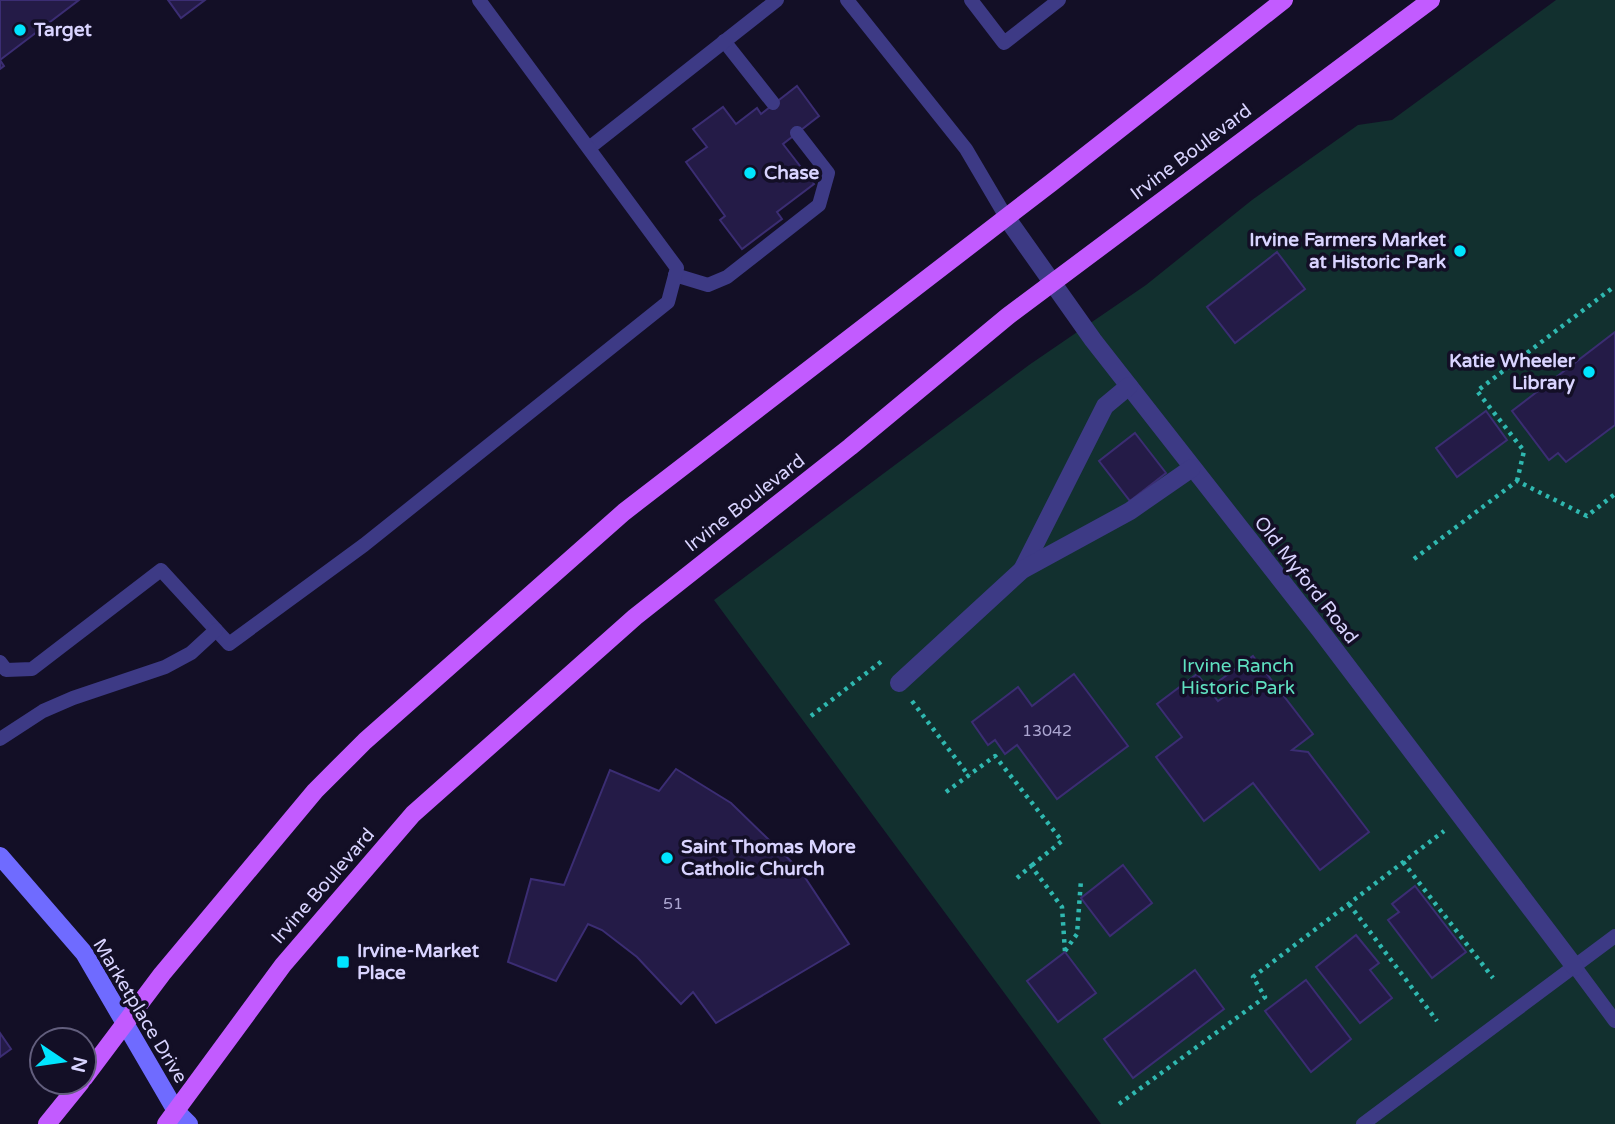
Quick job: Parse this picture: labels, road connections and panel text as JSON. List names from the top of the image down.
{
  "streets": {
    "main road": ["Irvine Boulevard"],
    "street": ["Old Myford Road", "Marketplace Drive"]
  },
  "crossings": [
    ["Irvine Boulevard", "Old Myford Road"],
    ["Irvine Boulevard", "Marketplace Drive"]
  ],
  "parks": ["Irvine Ranch Historic Park"],
  "places": {
    "other": [
      "Target",
      "Chase",
      "Irvine Farmers Market at Historic Park",
      "Katie Wheeler Library",
      "Saint Thomas More Catholic Church"
    ],
    "transit": ["Irvine-Market Place"]
  },
  "house_numbers": ["13042", "51"],
  "north": "right"
}
